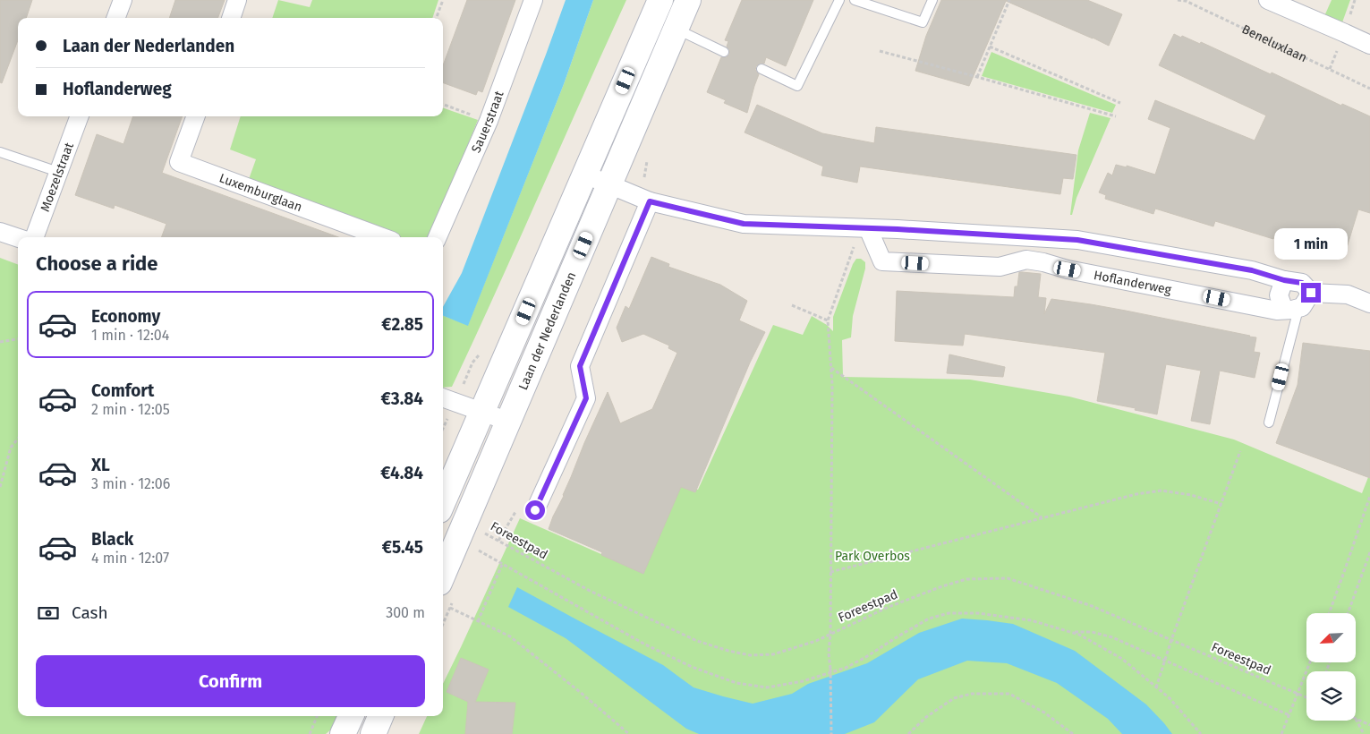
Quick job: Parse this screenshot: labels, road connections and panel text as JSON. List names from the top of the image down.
{
  "streets": {
    "main road": ["Laan der Nederlanden"],
    "street": [
      "Sauerstraat",
      "Moezelstraat",
      "Luxemburglaan",
      "Hoflanderweg"
    ],
    "path": ["Beneluxlaan", "Foreestpad"]
  },
  "crossings": [
    ["Laan der Nederlanden", "Foreestpad"]
  ],
  "parks": ["Park Overbos"],
  "north": "bottom left",
  "page": {
    "banner": ["Laan der Nederlanden", "Hoflanderweg"],
    "bubble": "1 min",
    "heading": "Choose a ride",
    "list": [
      {
        "name": "Economy",
        "note": "1 min · 12:04",
        "value": "€2.85"
      },
      {
        "name": "Comfort",
        "note": "2 min · 12:05",
        "value": "€3.84"
      },
      {
        "name": "XL",
        "note": "3 min · 12:06",
        "value": "€4.84"
      },
      {
        "name": "Black",
        "note": "4 min · 12:07",
        "value": "€5.45"
      }
    ],
    "pay": ["Cash", "300 m"],
    "buttons": "Confirm"
  }
}
